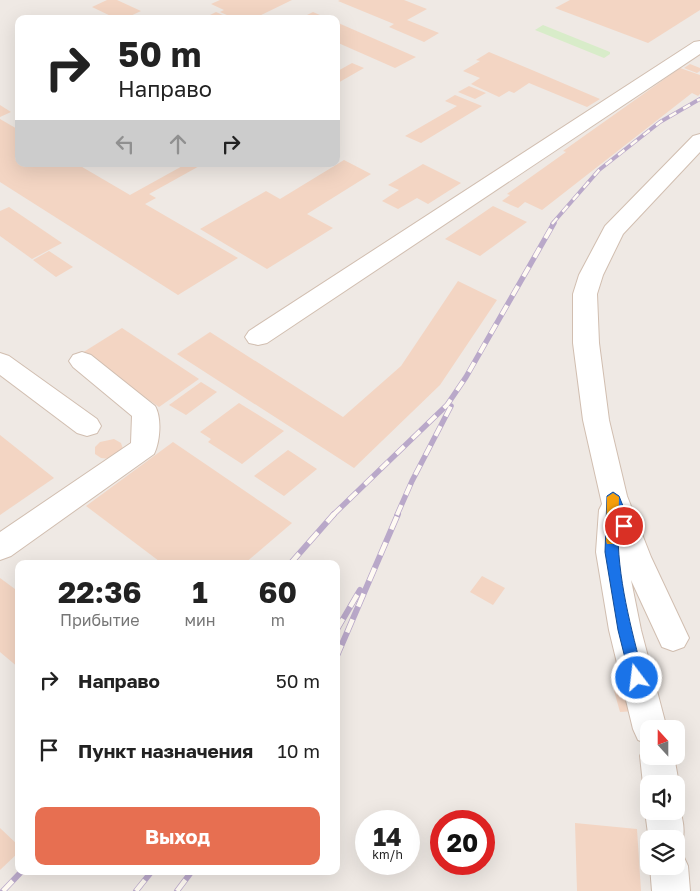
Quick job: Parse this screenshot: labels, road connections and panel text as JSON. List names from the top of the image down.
{
  "north": "top",
  "page": {
    "turn": ["50 m", "Направо"],
    "eta": [
      "22:36",
      "Прибытие",
      "1",
      "мин",
      "60",
      "m"
    ],
    "list": [
      {
        "name": "Направо",
        "value": "50 m"
      },
      {
        "name": "Пункт назначения",
        "value": "10 m"
      }
    ],
    "buttons": "Выход",
    "speed": "14 km/h",
    "limit": "20"
  }
}
